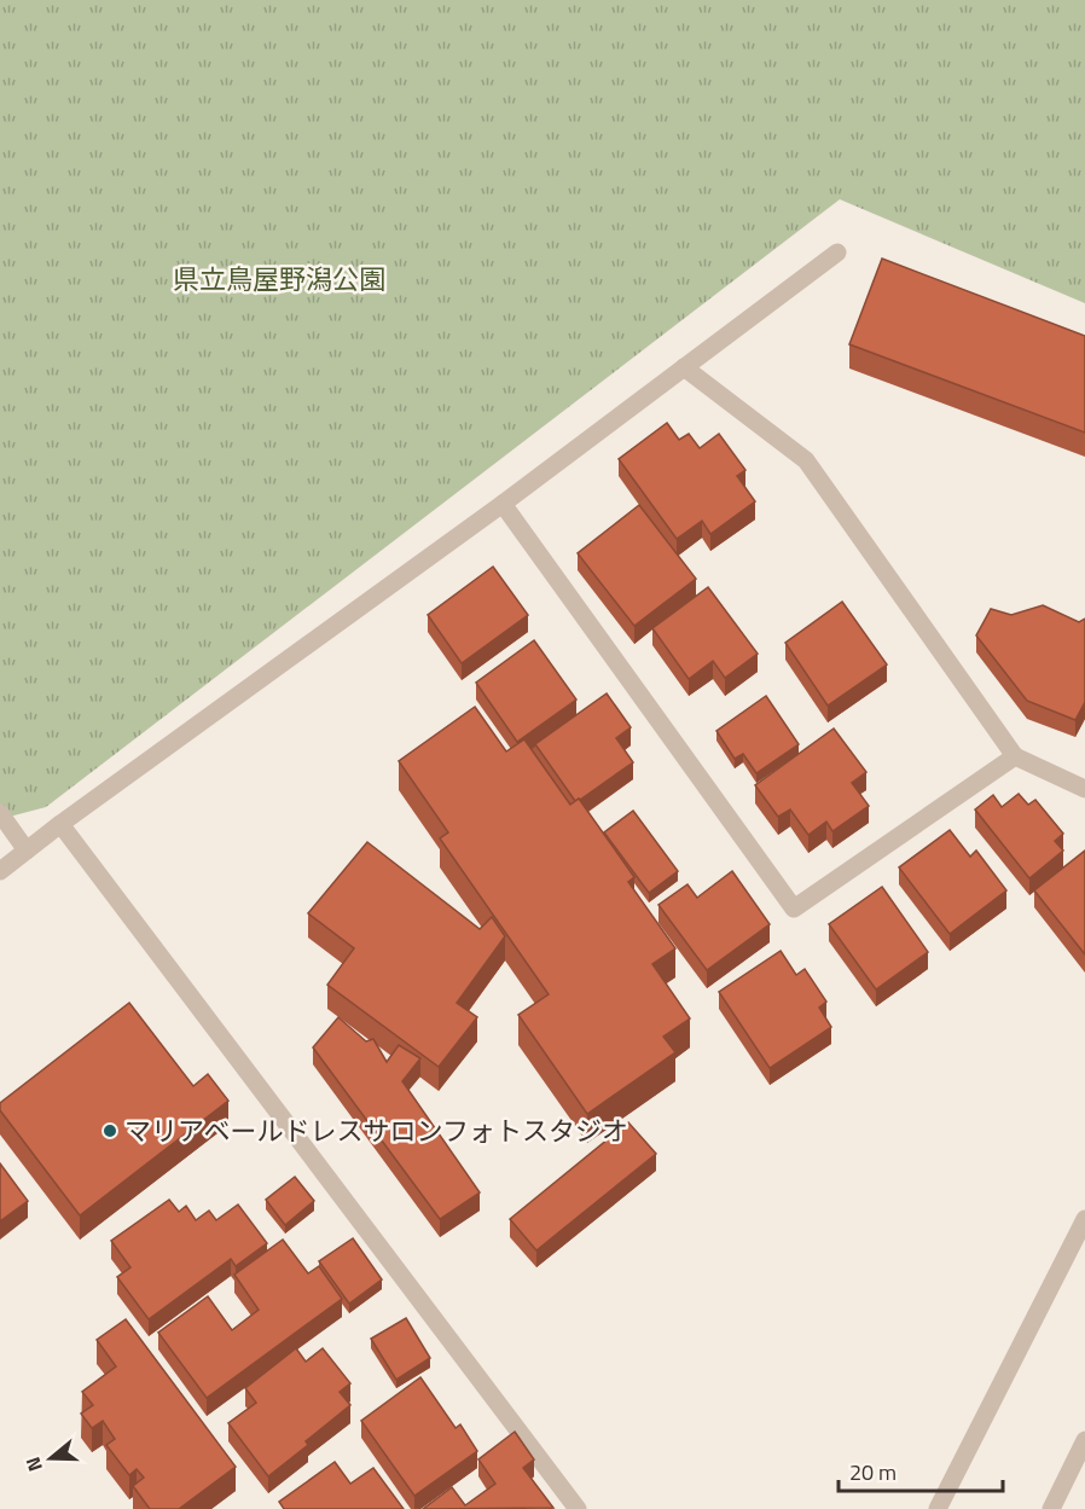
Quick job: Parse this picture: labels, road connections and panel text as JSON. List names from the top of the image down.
{
  "parks": ["県立鳥屋野潟公園"],
  "places": ["マリアベールドレスサロンフォトスタジオ"],
  "scale_bar": "20 m",
  "north": "left"
}
